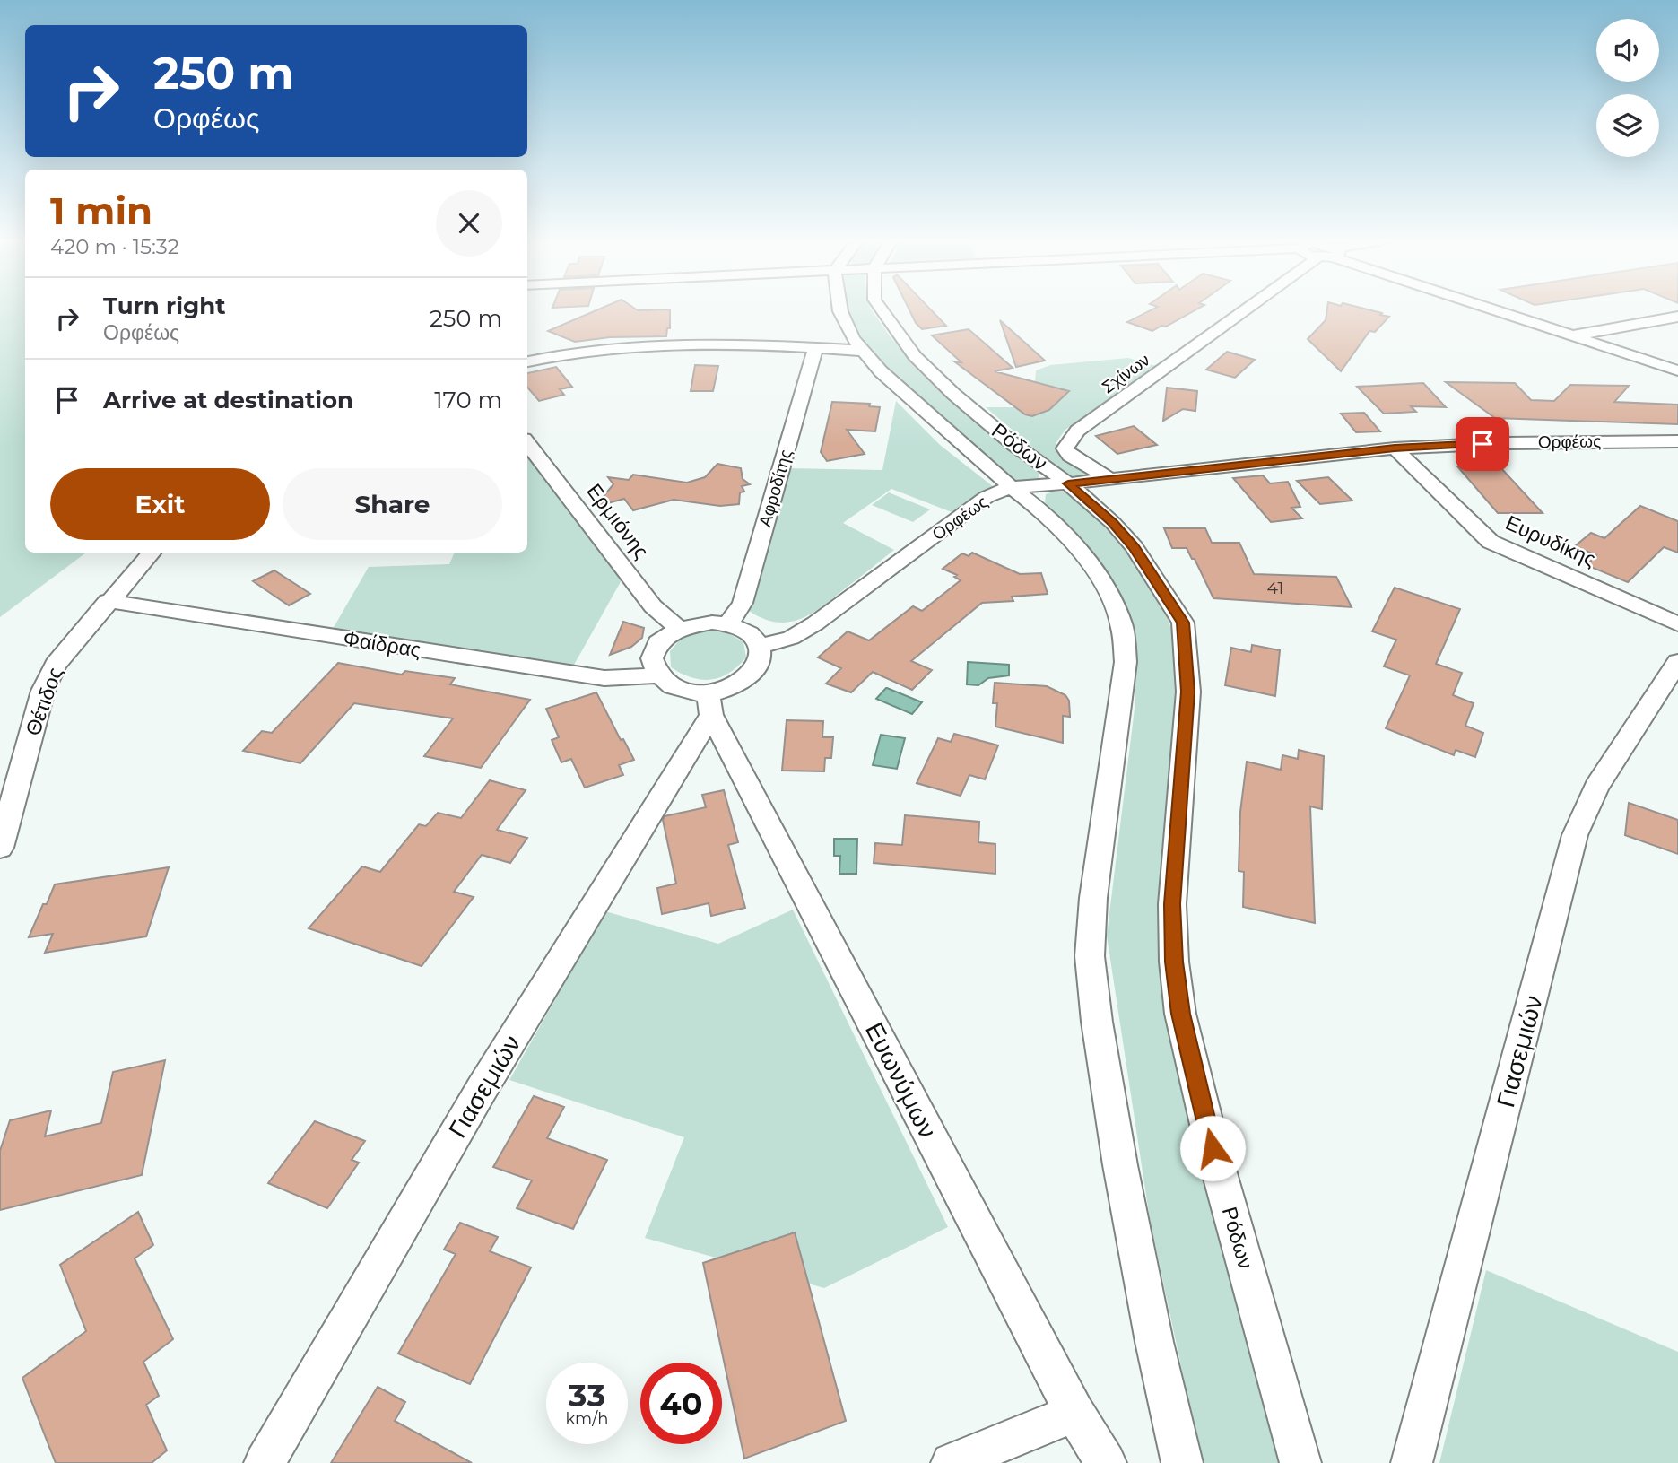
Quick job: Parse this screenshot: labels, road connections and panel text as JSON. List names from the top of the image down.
{
  "streets": {
    "street": [
      "Σχίνων",
      "Ορφέως",
      "Ρόδων",
      "Αφροδίτης",
      "Ερμιόνης",
      "Ευρυδίκης",
      "Φαίδρας",
      "Θέτιδος",
      "Γιασεμιών",
      "Ευωνύμων"
    ]
  },
  "crossings": [
    ["Σχίνων", "Ορφέως"],
    ["Ορφέως", "Ρόδων"],
    ["Ορφέως", "Αφροδίτης"],
    ["Ορφέως", "Ερμιόνης"],
    ["Ορφέως", "Ευρυδίκης"],
    ["Ορφέως", "Φαίδρας"],
    ["Ορφέως", "Γιασεμιών"],
    ["Ορφέως", "Ευωνύμων"],
    ["Αφροδίτης", "Ερμιόνης"],
    ["Αφροδίτης", "Φαίδρας"],
    ["Αφροδίτης", "Γιασεμιών"],
    ["Αφροδίτης", "Ευωνύμων"],
    ["Ερμιόνης", "Φαίδρας"],
    ["Ερμιόνης", "Γιασεμιών"],
    ["Ερμιόνης", "Ευωνύμων"],
    ["Φαίδρας", "Θέτιδος"],
    ["Φαίδρας", "Γιασεμιών"],
    ["Φαίδρας", "Ευωνύμων"],
    ["Γιασεμιών", "Ευωνύμων"]
  ],
  "house_numbers": ["41"],
  "page": {
    "turn": ["250 m", "Ορφέως"],
    "heading": ["1 min", "420 m · 15:32"],
    "list": [
      {
        "name": "Turn right",
        "note": "Ορφέως",
        "value": "250 m"
      },
      {
        "name": "Arrive at destination",
        "value": "170 m"
      }
    ],
    "buttons": ["Exit", "Share"],
    "speed": "33 km/h",
    "limit": "40"
  }
}
